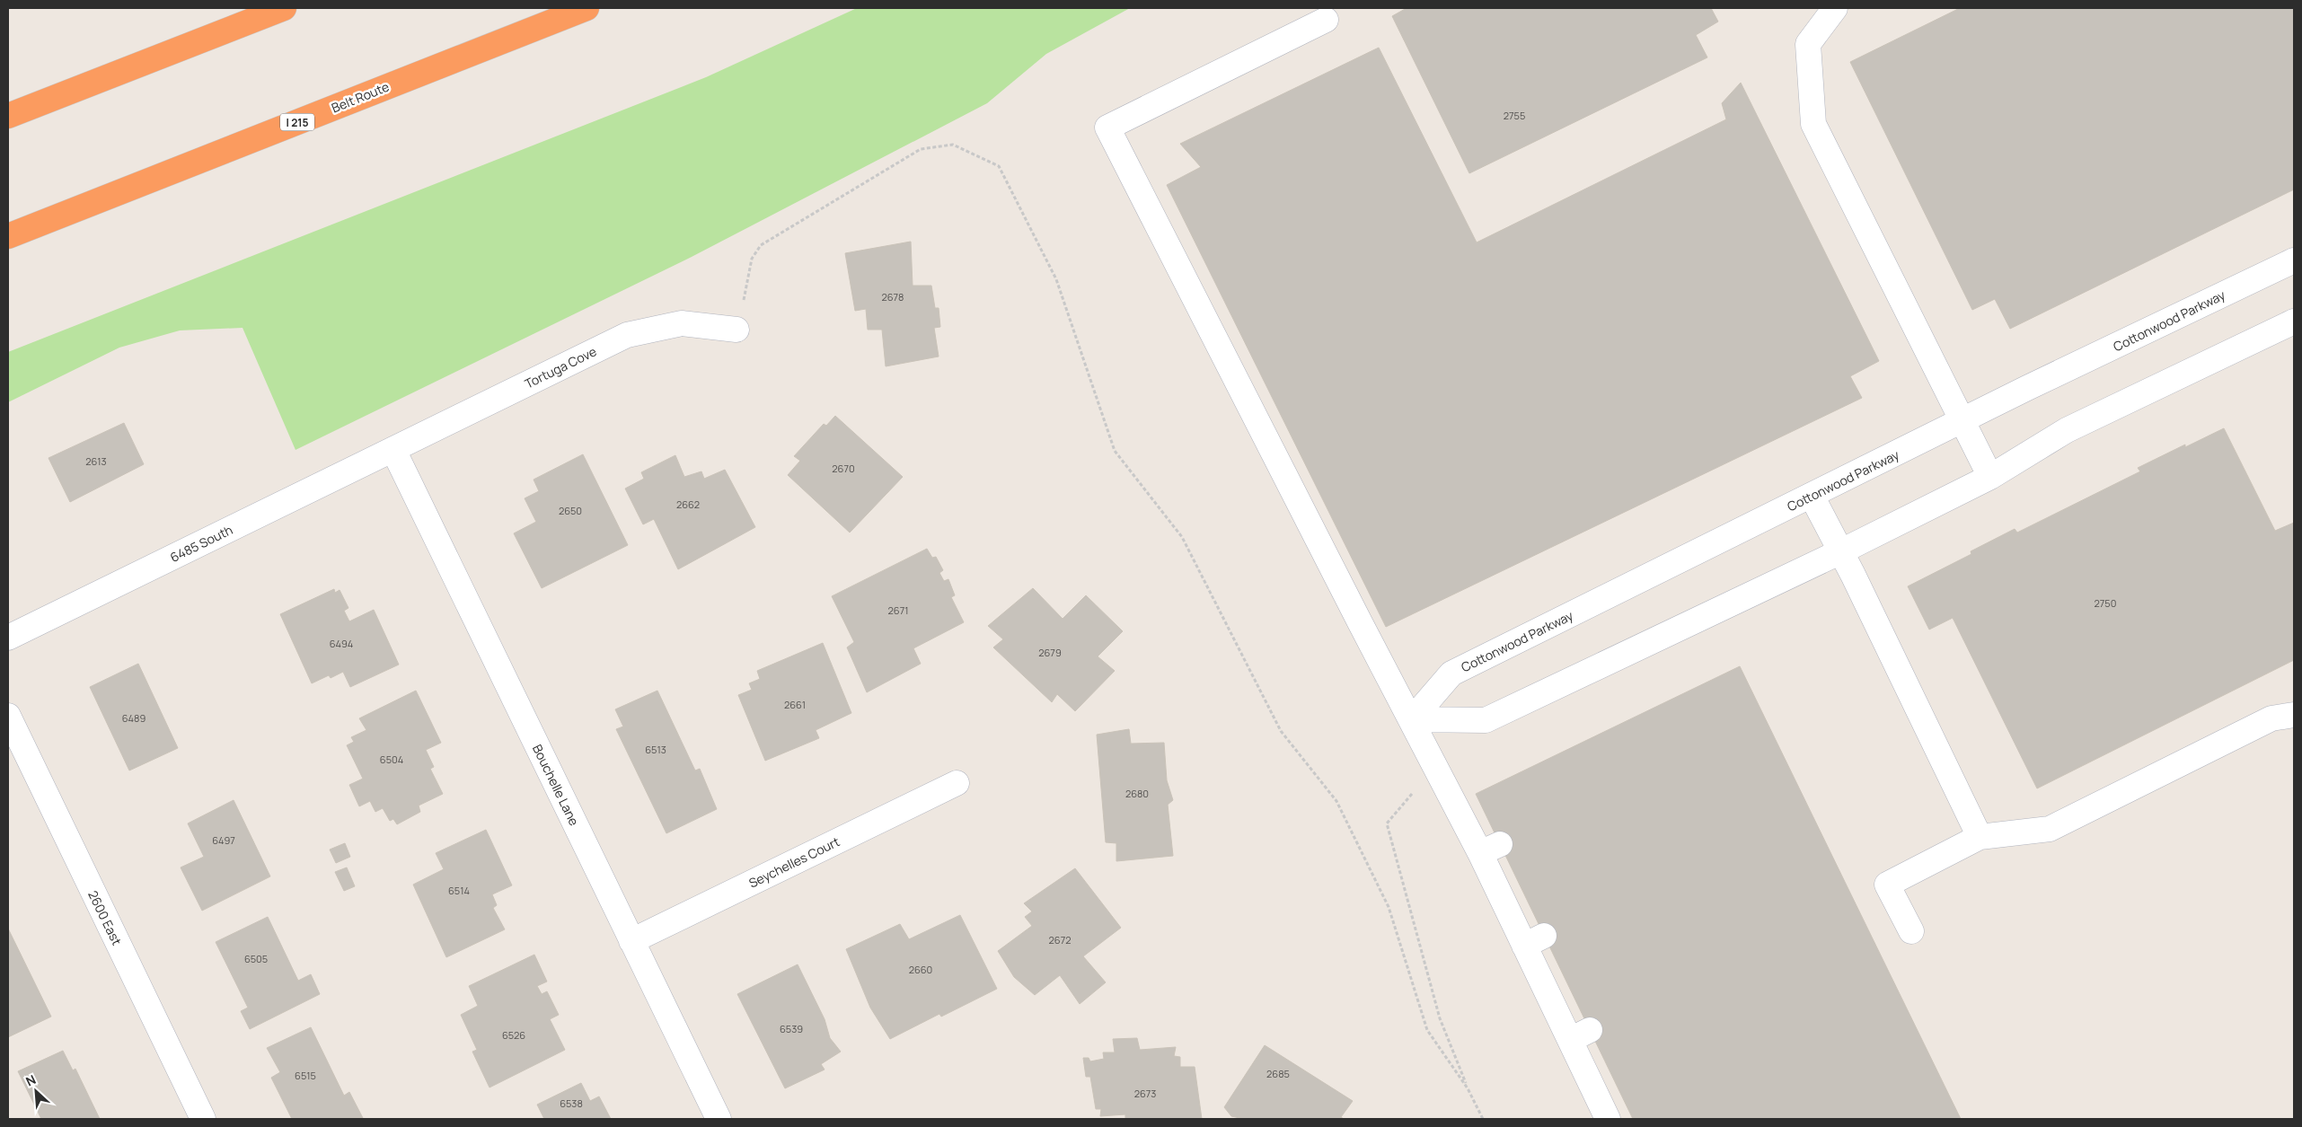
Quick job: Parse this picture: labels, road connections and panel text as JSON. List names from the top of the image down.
{
  "streets": {
    "highway": ["Belt Route", "I 215"],
    "street": [
      "Cottonwood Parkway",
      "Tortuga Cove",
      "6485 South",
      "Bouchelle Lane",
      "Seychelles Court",
      "2600 East"
    ]
  },
  "crossings": [
    ["Tortuga Cove", "6485 South"],
    ["Tortuga Cove", "Bouchelle Lane"],
    ["6485 South", "Bouchelle Lane"],
    ["Bouchelle Lane", "Seychelles Court"]
  ],
  "house_numbers": [
    "2755",
    "2678",
    "2613",
    "2670",
    "2662",
    "2650",
    "2750",
    "2671",
    "6494",
    "2679",
    "2661",
    "6489",
    "6513",
    "6504",
    "2680",
    "6497",
    "6514",
    "2672",
    "6505",
    "2660",
    "6539",
    "6526",
    "2685",
    "6515",
    "2673",
    "6538"
  ],
  "north": "top left"
}
